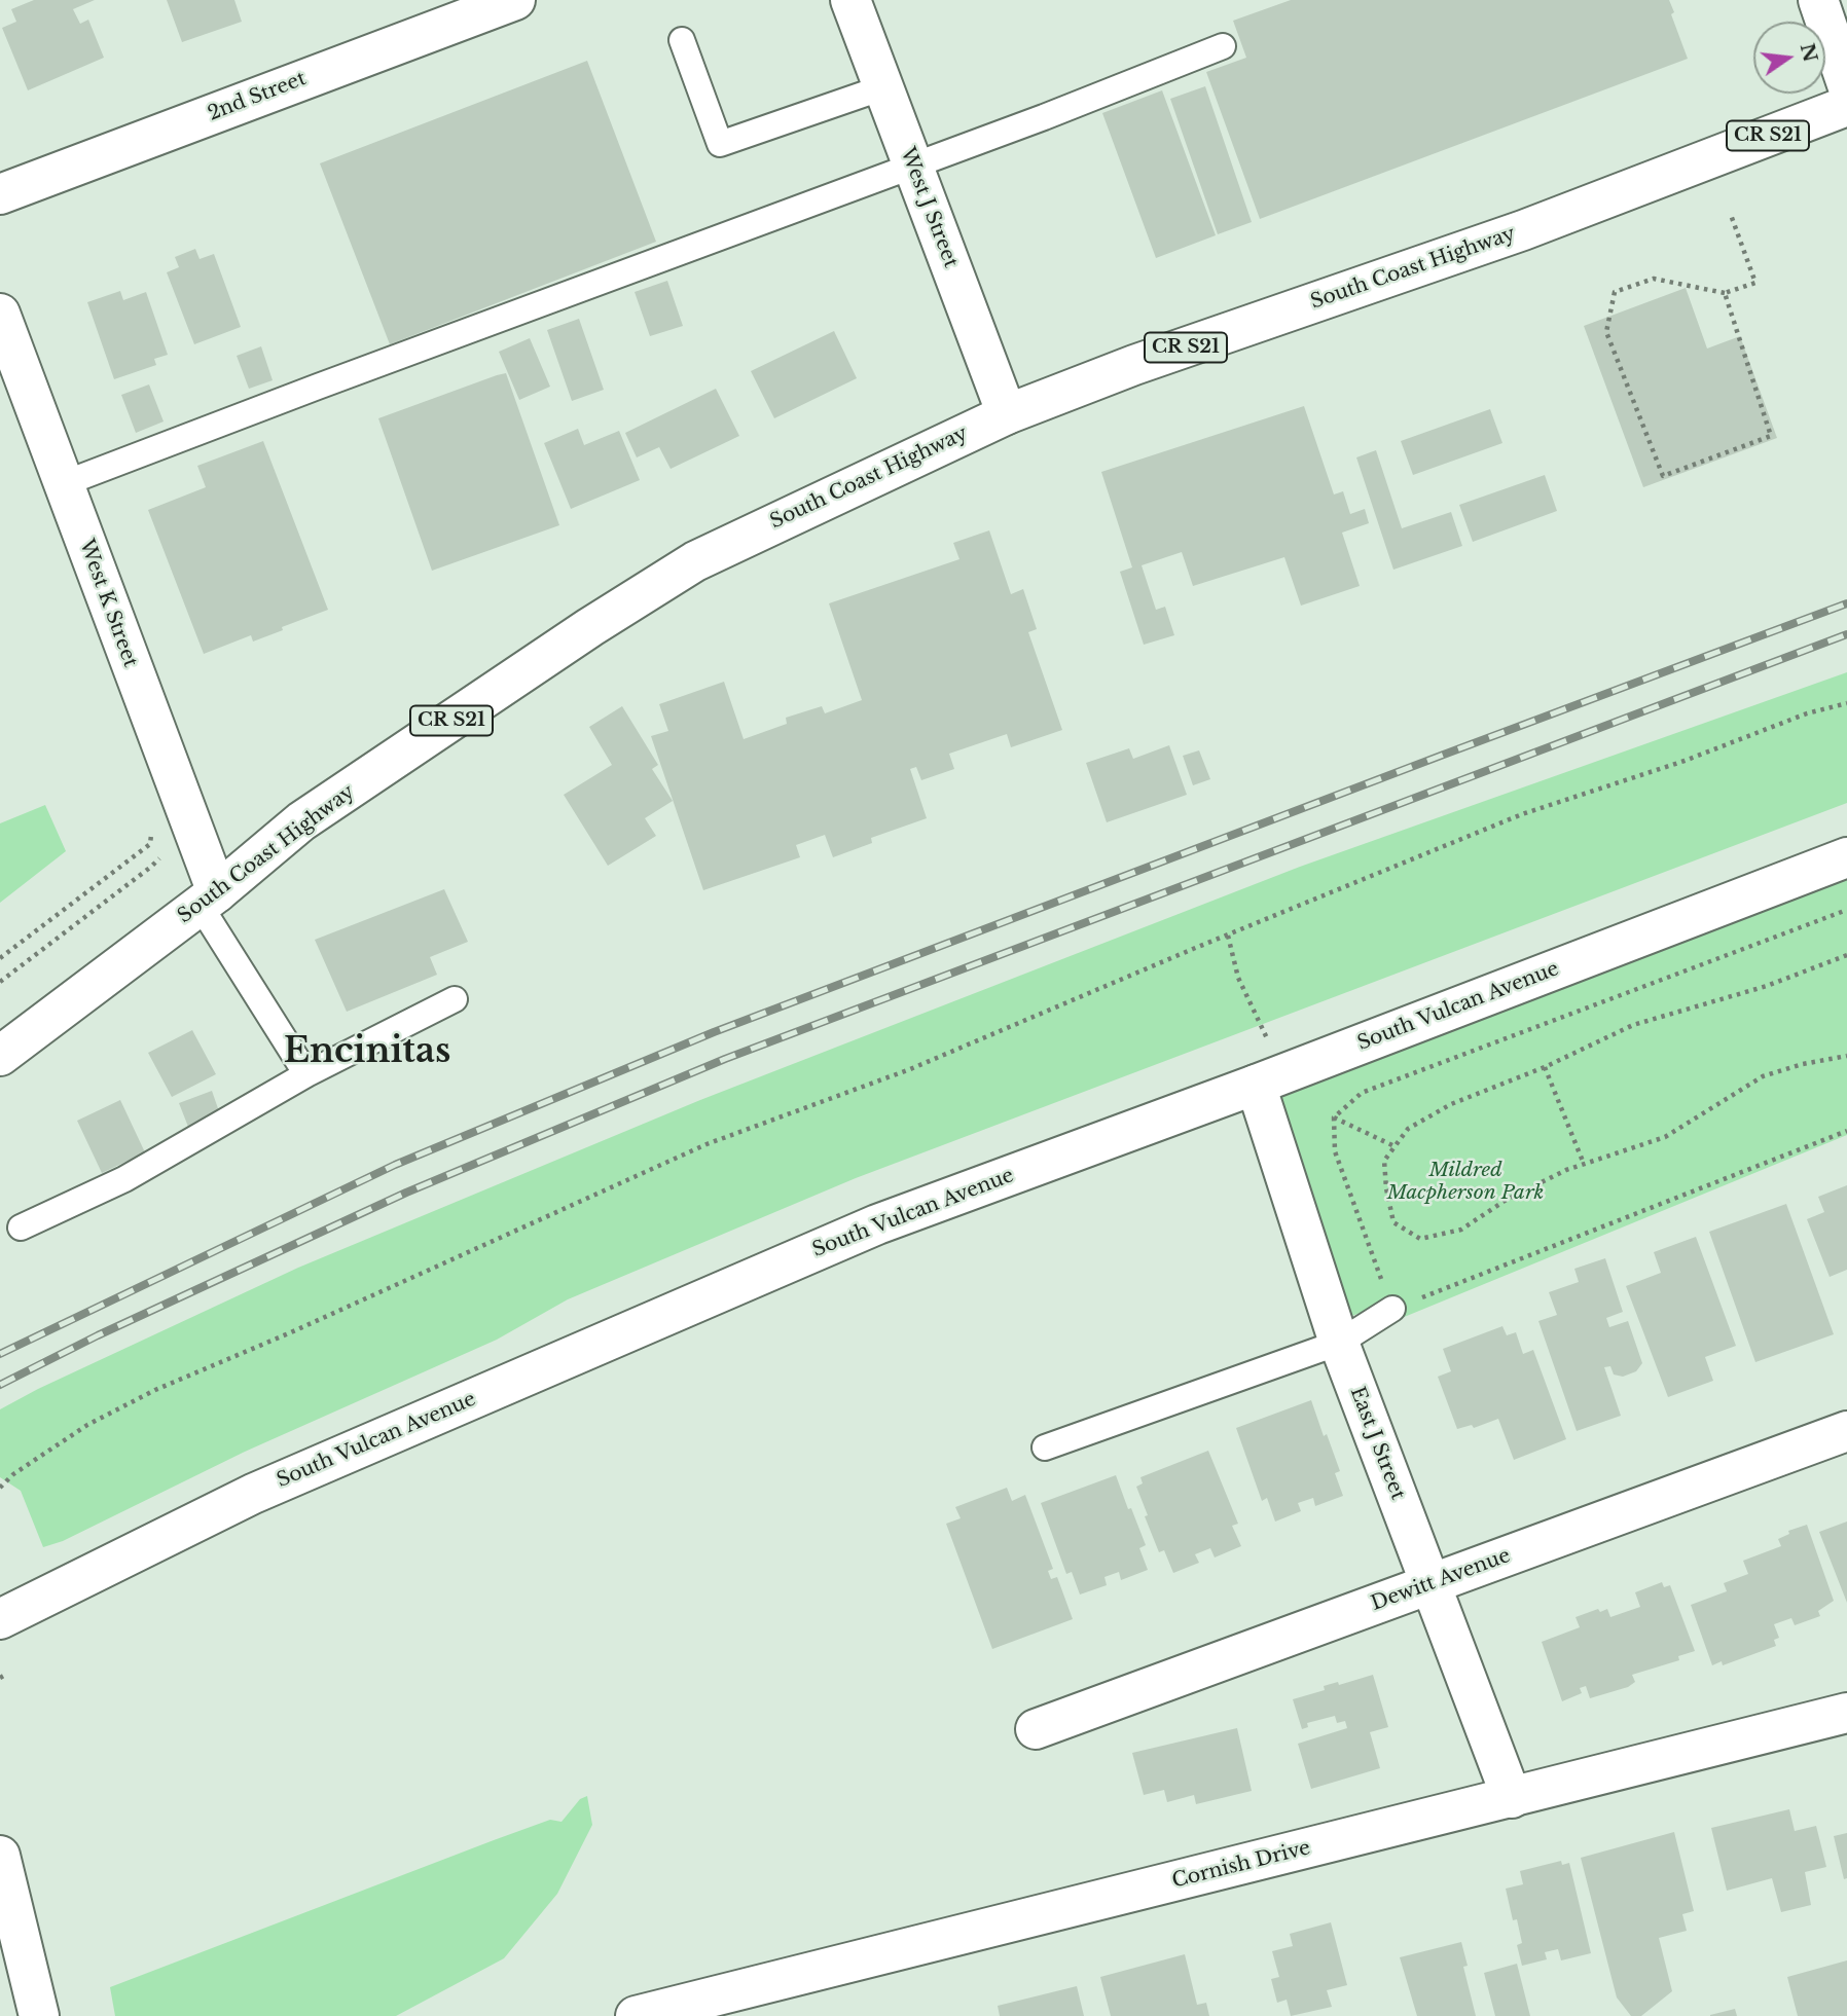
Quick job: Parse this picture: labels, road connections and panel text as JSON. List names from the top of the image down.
{
  "streets": {
    "main road": [
      "2nd Street",
      "CR S21",
      "West J Street",
      "South Coast Highway",
      "West K Street",
      "South Vulcan Avenue",
      "East J Street",
      "Dewitt Avenue",
      "Cornish Drive"
    ]
  },
  "crossings": [
    ["West J Street", "South Coast Highway"],
    ["South Coast Highway", "West K Street"],
    ["South Vulcan Avenue", "East J Street"],
    ["East J Street", "Dewitt Avenue"],
    ["East J Street", "Cornish Drive"]
  ],
  "districts": ["Encinitas"],
  "parks": ["Mildred Macpherson Park"],
  "north": "right"
}
